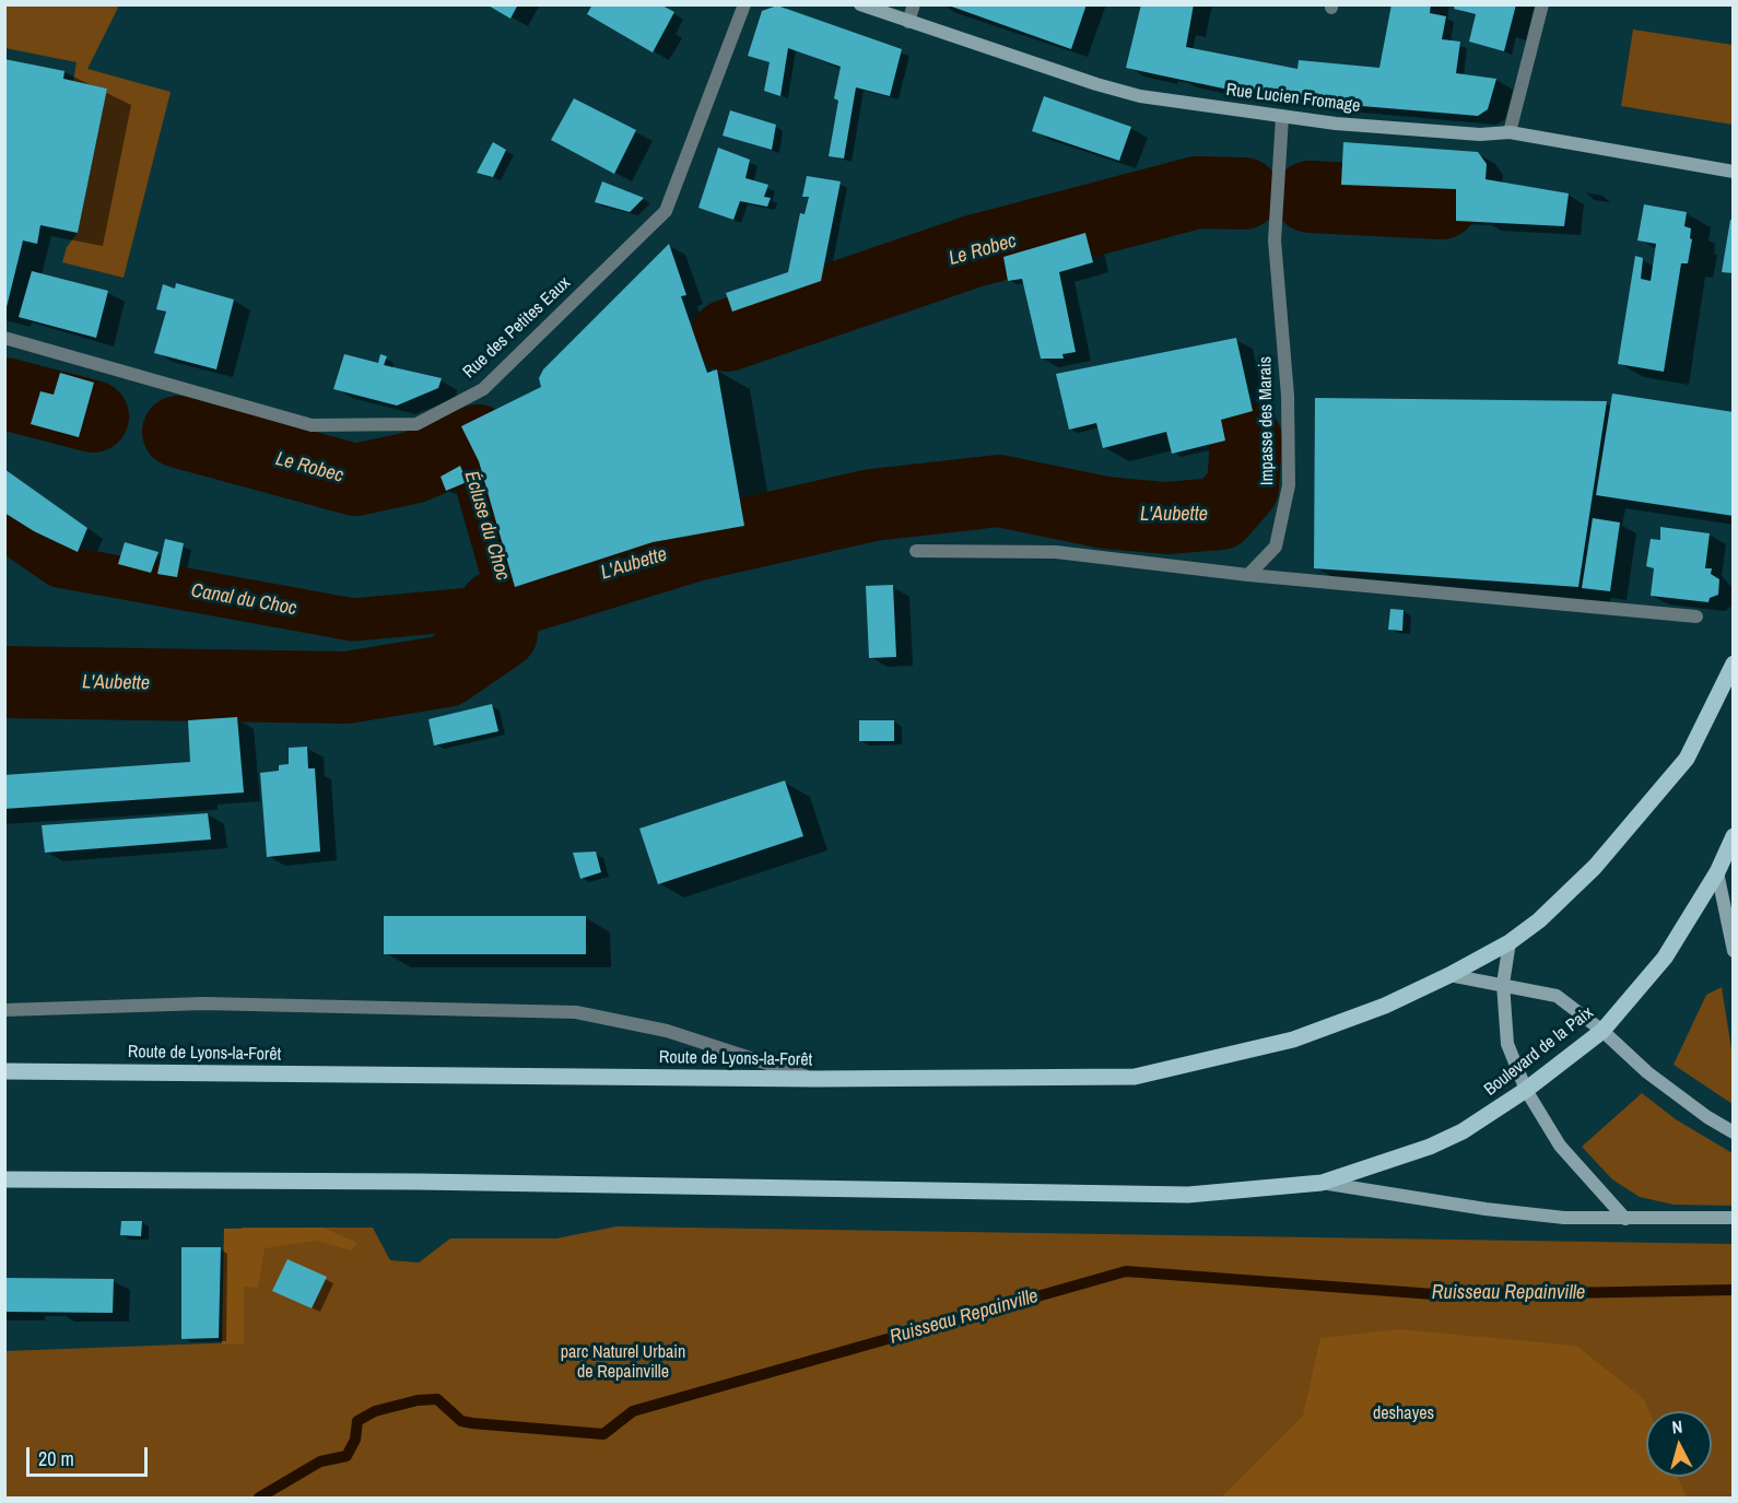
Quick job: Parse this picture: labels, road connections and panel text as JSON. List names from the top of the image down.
{
  "streets": {
    "main road": ["Rue Lucien Fromage", "Boulevard de la Paix", "Route de Lyons-la-Forêt"],
    "street": ["Rue des Petites Eaux", "Impasse des Marais"]
  },
  "crossings": [
    ["Rue Lucien Fromage", "Impasse des Marais"]
  ],
  "water": [
    "Le Robec",
    "L'Aubette",
    "Écluse du Choc",
    "Canal du Choc",
    "Ruisseau Repainville"
  ],
  "parks": ["parc Naturel Urbain de Repainville", "deshayes"],
  "scale_bar": "20 m",
  "north": "top"
}
